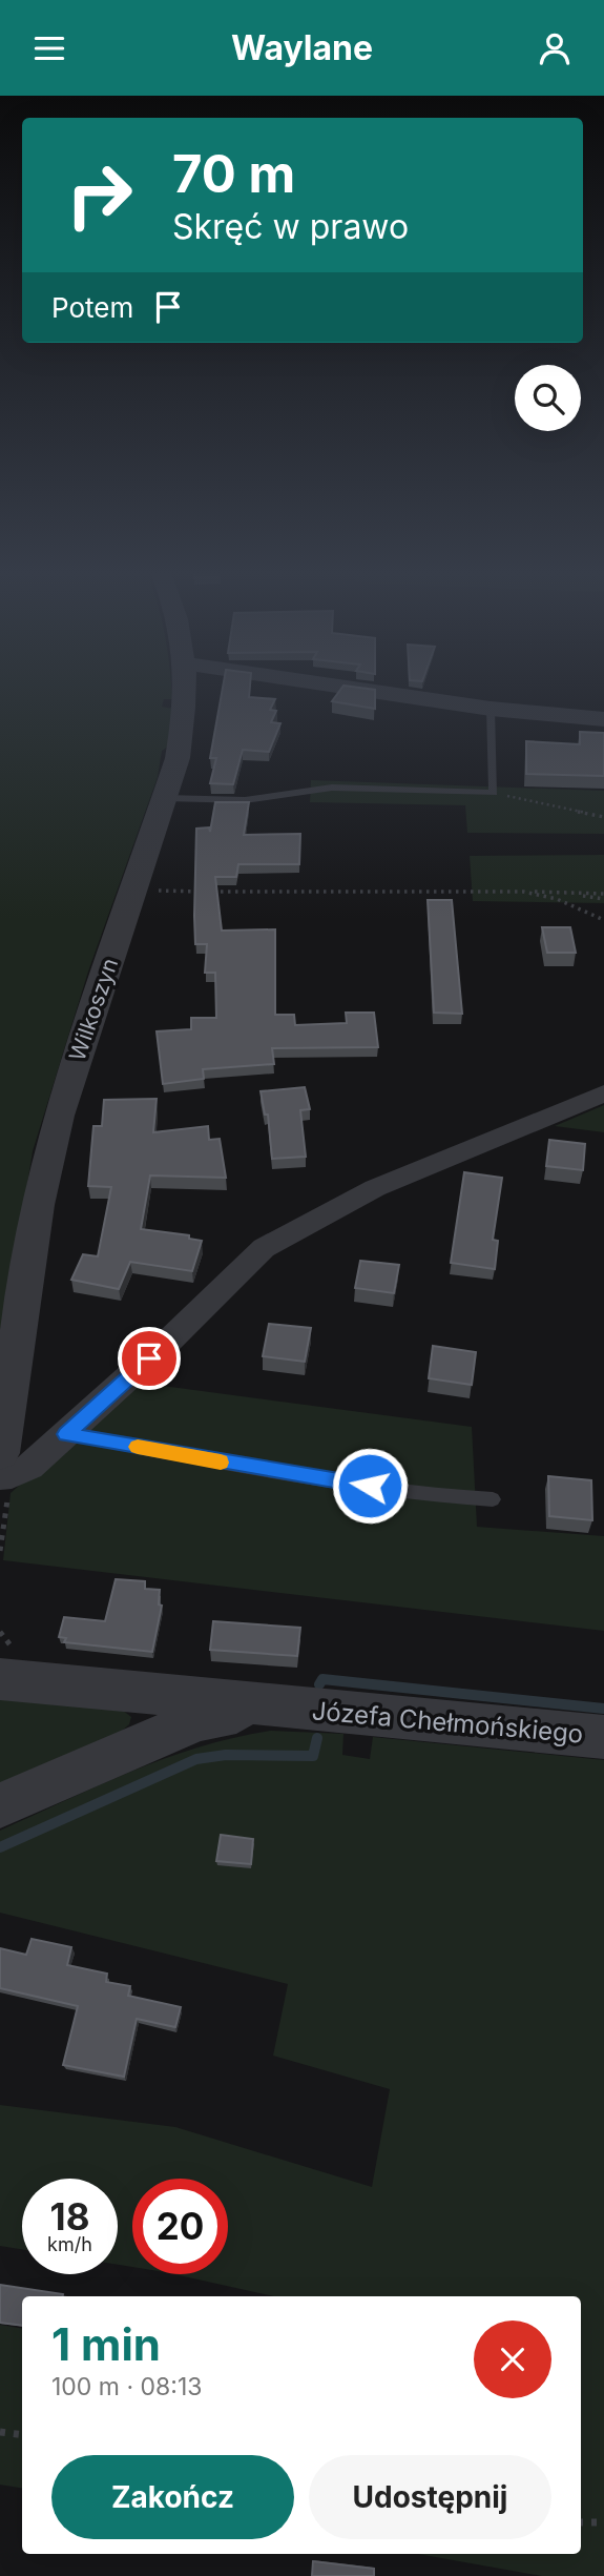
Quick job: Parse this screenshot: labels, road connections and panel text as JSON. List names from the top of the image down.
{
  "streets": {
    "street": ["Wilkoszyn", "Józefa Chełmońskiego"]
  },
  "page": {
    "header": "Waylane",
    "turn": ["70 m", "Skręć w prawo"],
    "then": "Potem",
    "speed": "18 km/h",
    "limit": "20",
    "heading": ["1 min", "100 m · 08:13"],
    "buttons": ["Zakończ", "Udostępnij"]
  }
}
